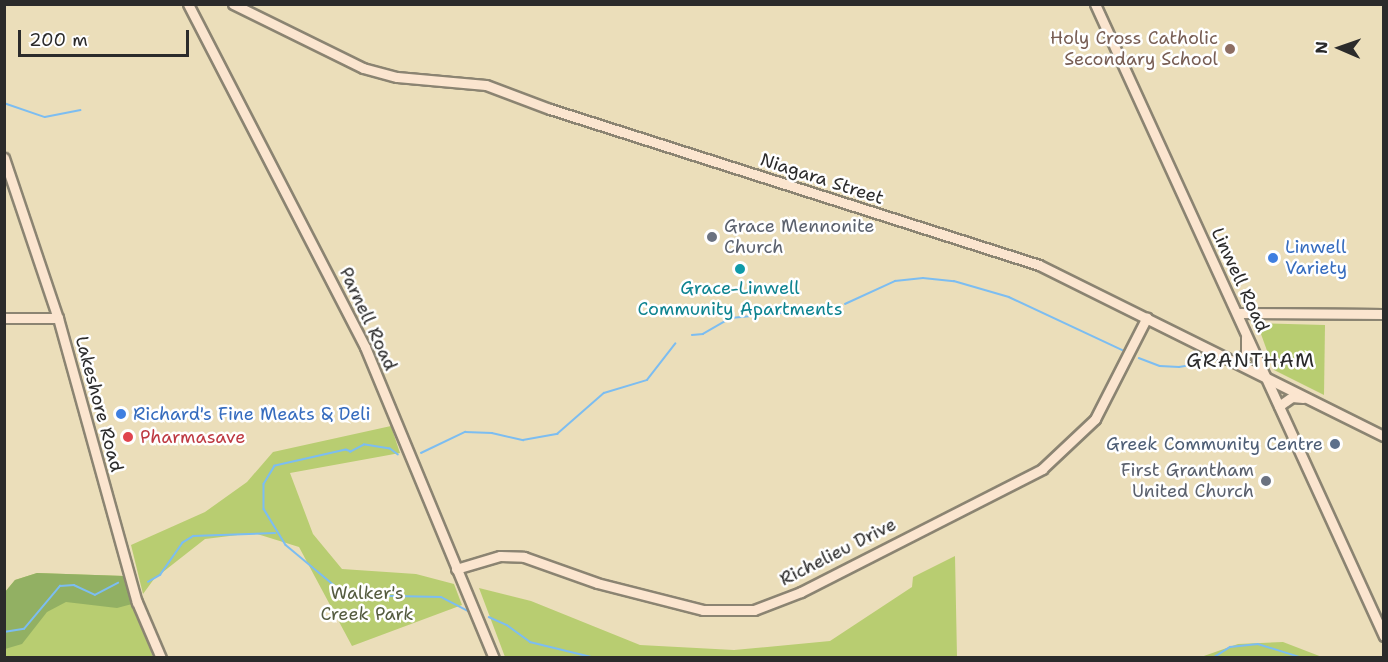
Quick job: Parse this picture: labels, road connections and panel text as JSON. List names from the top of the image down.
{
  "streets": {
    "main road": [
      "Niagara Street",
      "Linwell Road",
      "Parnell Road",
      "Lakeshore Road",
      "Richelieu Drive"
    ]
  },
  "crossings": [
    ["Niagara Street", "Linwell Road"],
    ["Niagara Street", "Richelieu Drive"],
    ["Parnell Road", "Richelieu Drive"]
  ],
  "districts": ["GRANTHAM"],
  "parks": ["Walker's Creek Park"],
  "places": [
    "Holy Cross Catholic Secondary School",
    "Grace Mennonite Church",
    "Linwell Variety",
    "Grace-Linwell Community Apartments",
    "Richard's Fine Meats & Deli",
    "Pharmasave",
    "Greek Community Centre",
    "First Grantham United Church"
  ],
  "scale_bar": "200 m",
  "north": "left"
}
